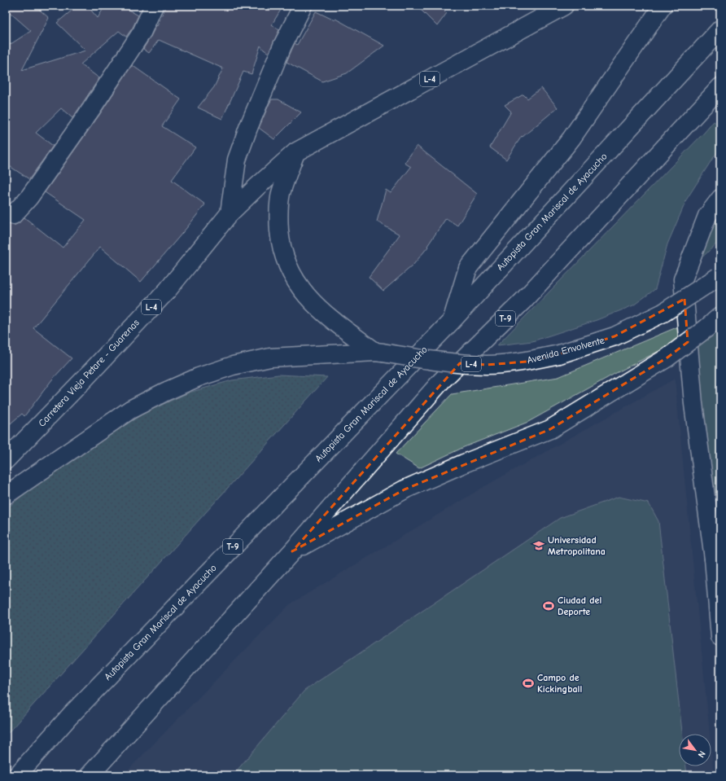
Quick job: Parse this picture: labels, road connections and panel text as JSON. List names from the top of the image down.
{
  "streets": {
    "main road": [
      "L-4",
      "Autopista Gran Mariscal de Ayacucho",
      "T-9",
      "Avenida Envolvente",
      "Carretera Vieja Petare - Guarenas"
    ]
  },
  "crossings": [
    ["L-4", "Avenida Envolvente"],
    ["L-4", "Carretera Vieja Petare - Guarenas"]
  ],
  "places": {
    "school or university": ["Universidad Metropolitana"],
    "sports": ["Ciudad del Deporte", "Campo de Kickingball"]
  },
  "north": "bottom right"
}
